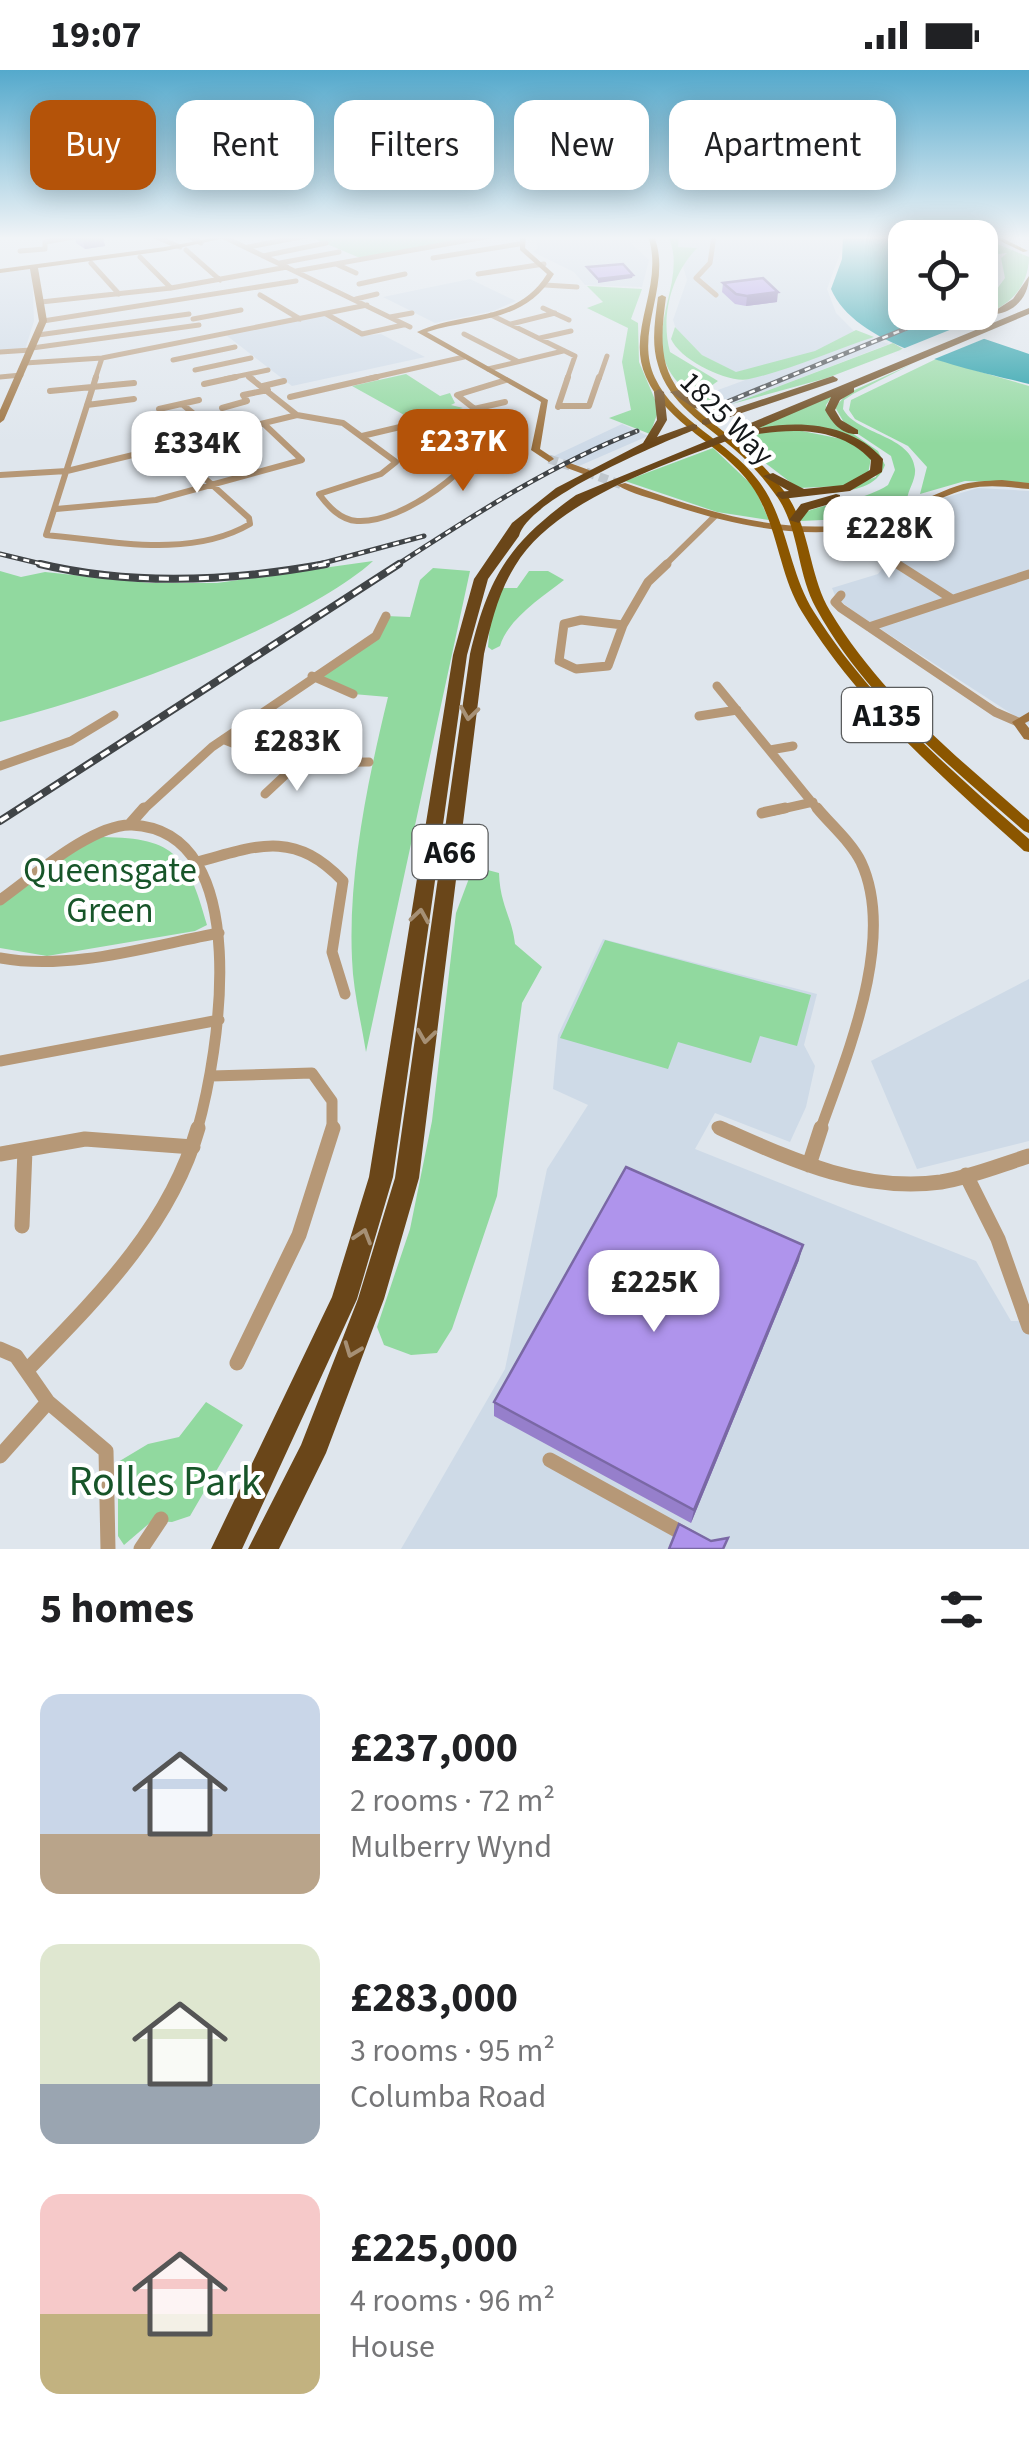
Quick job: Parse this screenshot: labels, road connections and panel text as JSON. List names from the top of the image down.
{
  "streets": {
    "highway": ["A135", "A66"],
    "main road": ["1825 Way"]
  },
  "crossings": [
    ["1825 Way", "A135"],
    ["1825 Way", "A66"],
    ["A135", "A66"]
  ],
  "parks": ["Queensgate Green", "Rolles Park"],
  "page": {
    "status": "19:07",
    "chip": [
      "Buy",
      "Rent",
      "Filters",
      "New",
      "Apartment"
    ],
    "price": [
      "£237K",
      "£334K",
      "£228K",
      "£283K",
      "£225K"
    ],
    "heading": "5 homes",
    "list": [
      {
        "name": "£237,000",
        "note": "2 rooms · 72 m² · Mulberry Wynd"
      },
      {
        "name": "£283,000",
        "note": "3 rooms · 95 m² · Columba Road"
      },
      {
        "name": "£225,000",
        "note": "4 rooms · 96 m² · House"
      }
    ]
  }
}
